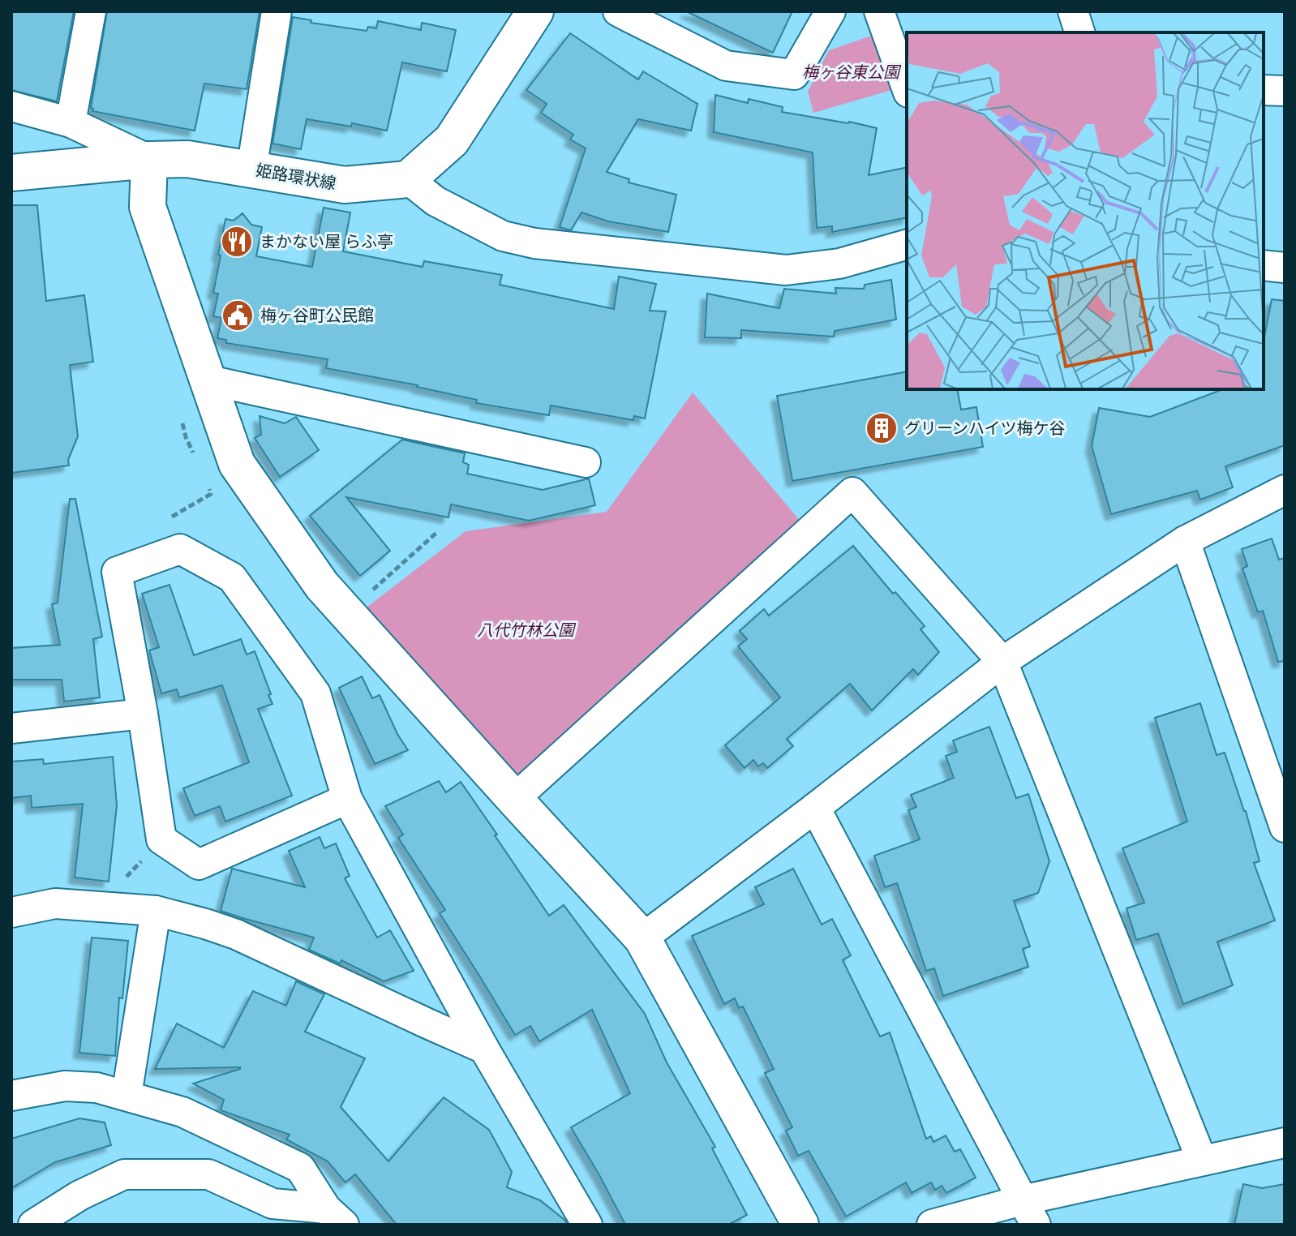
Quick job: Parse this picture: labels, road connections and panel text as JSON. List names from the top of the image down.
{
  "streets": {
    "street": ["姫路環状線"]
  },
  "parks": ["梅ヶ谷東公園", "八代竹林公園"],
  "places": {
    "restaurant": ["まかない屋 らふ亭"],
    "public building": ["梅ヶ谷町公民館"],
    "building": ["グリーンハイツ梅ケ谷"]
  }
}
